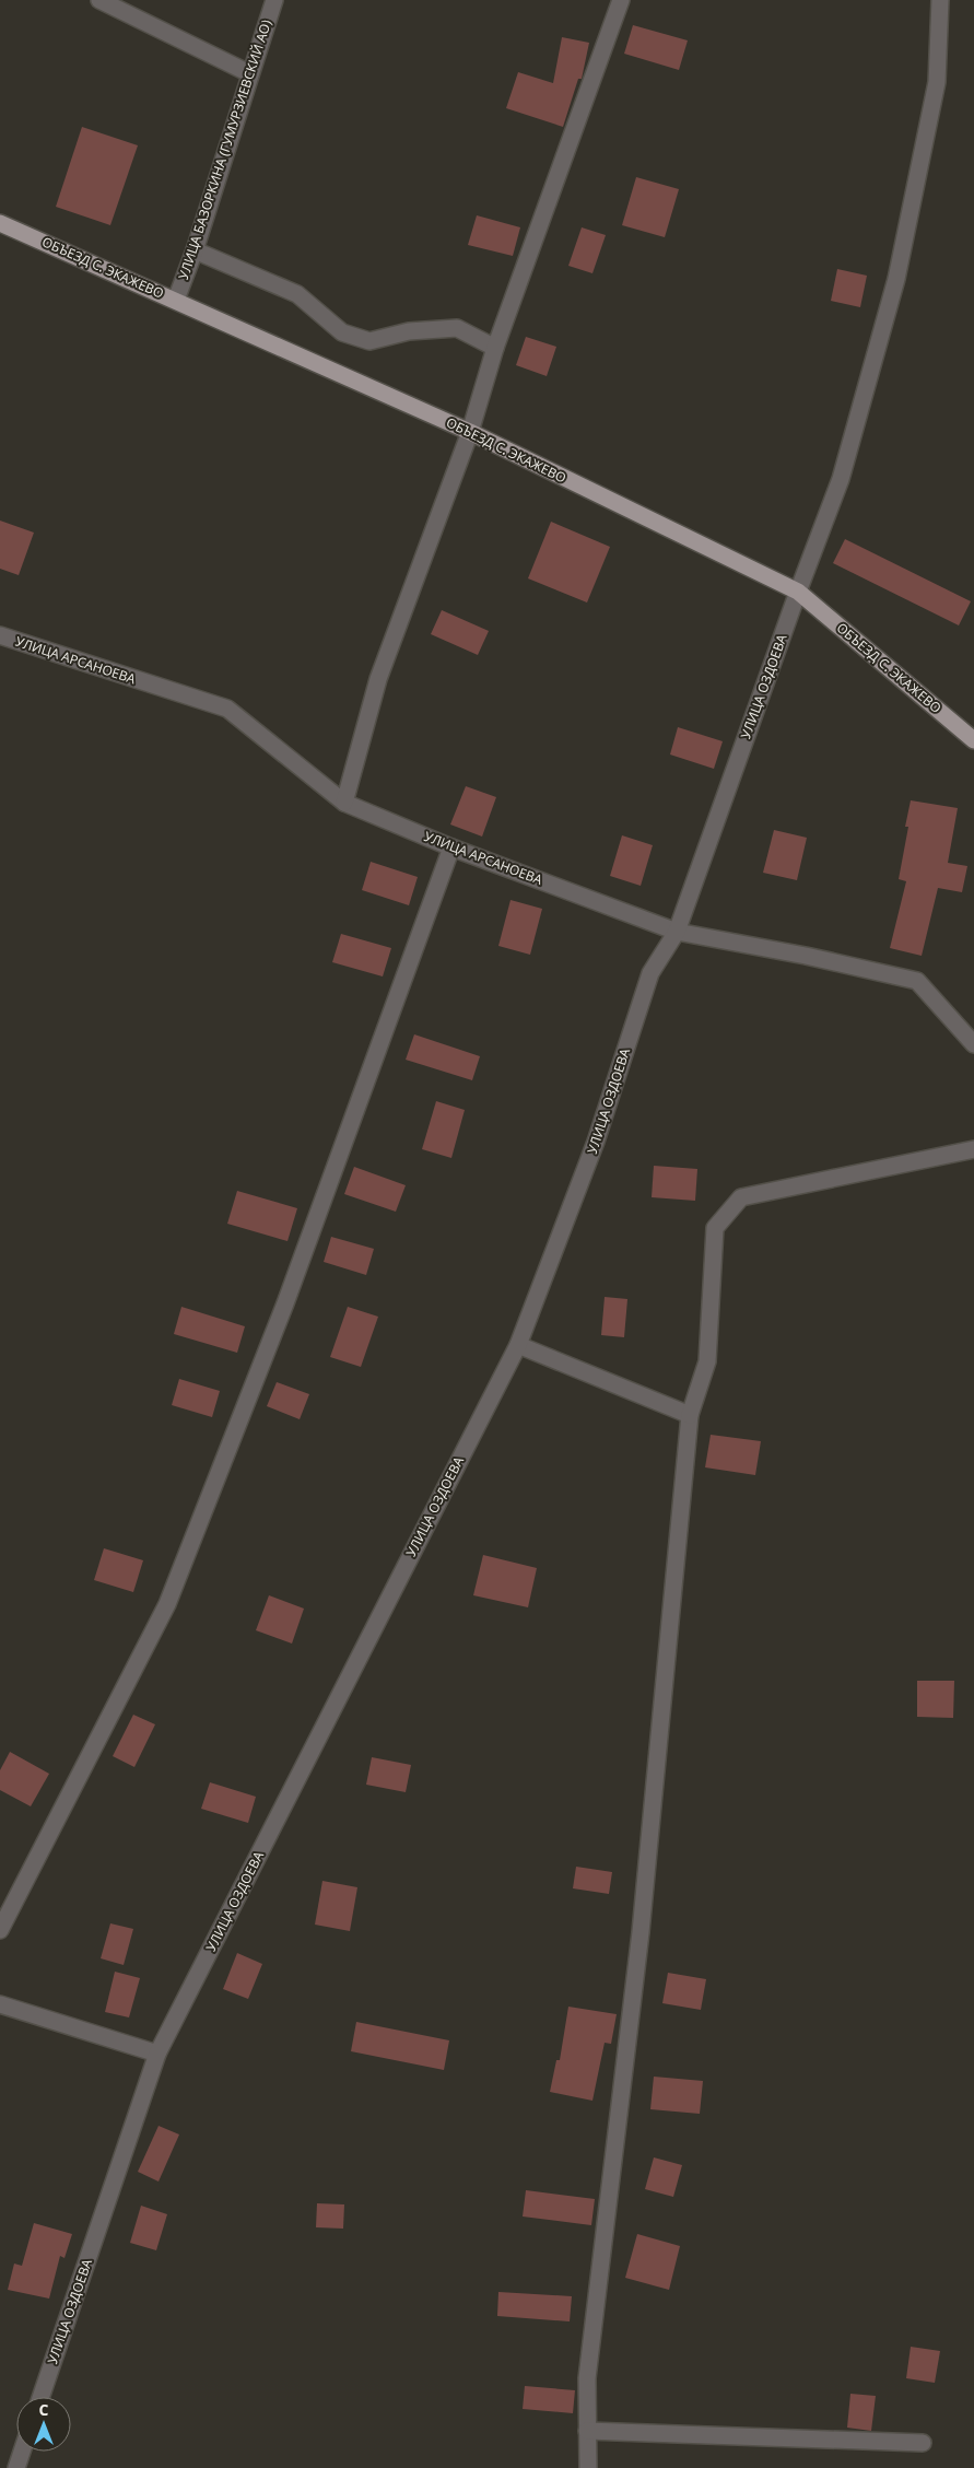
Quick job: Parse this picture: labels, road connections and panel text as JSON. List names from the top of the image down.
{
  "streets": {
    "main road": ["ОБЪЕЗД С. ЭКАЖЕВО"],
    "street": ["УЛИЦА БАЗОРКИНА (ГУМУРЗИЕВСКИЙ АО)", "УЛИЦА АРСАНОЕВА", "УЛИЦА ОЗДОЕВА"]
  },
  "crossings": [
    ["УЛИЦА БАЗОРКИНА (ГУМУРЗИЕВСКИЙ АО)", "ОБЪЕЗД С. ЭКАЖЕВО"],
    ["ОБЪЕЗД С. ЭКАЖЕВО", "УЛИЦА ОЗДОЕВА"],
    ["УЛИЦА АРСАНОЕВА", "УЛИЦА ОЗДОЕВА"]
  ],
  "north": "top"
}
